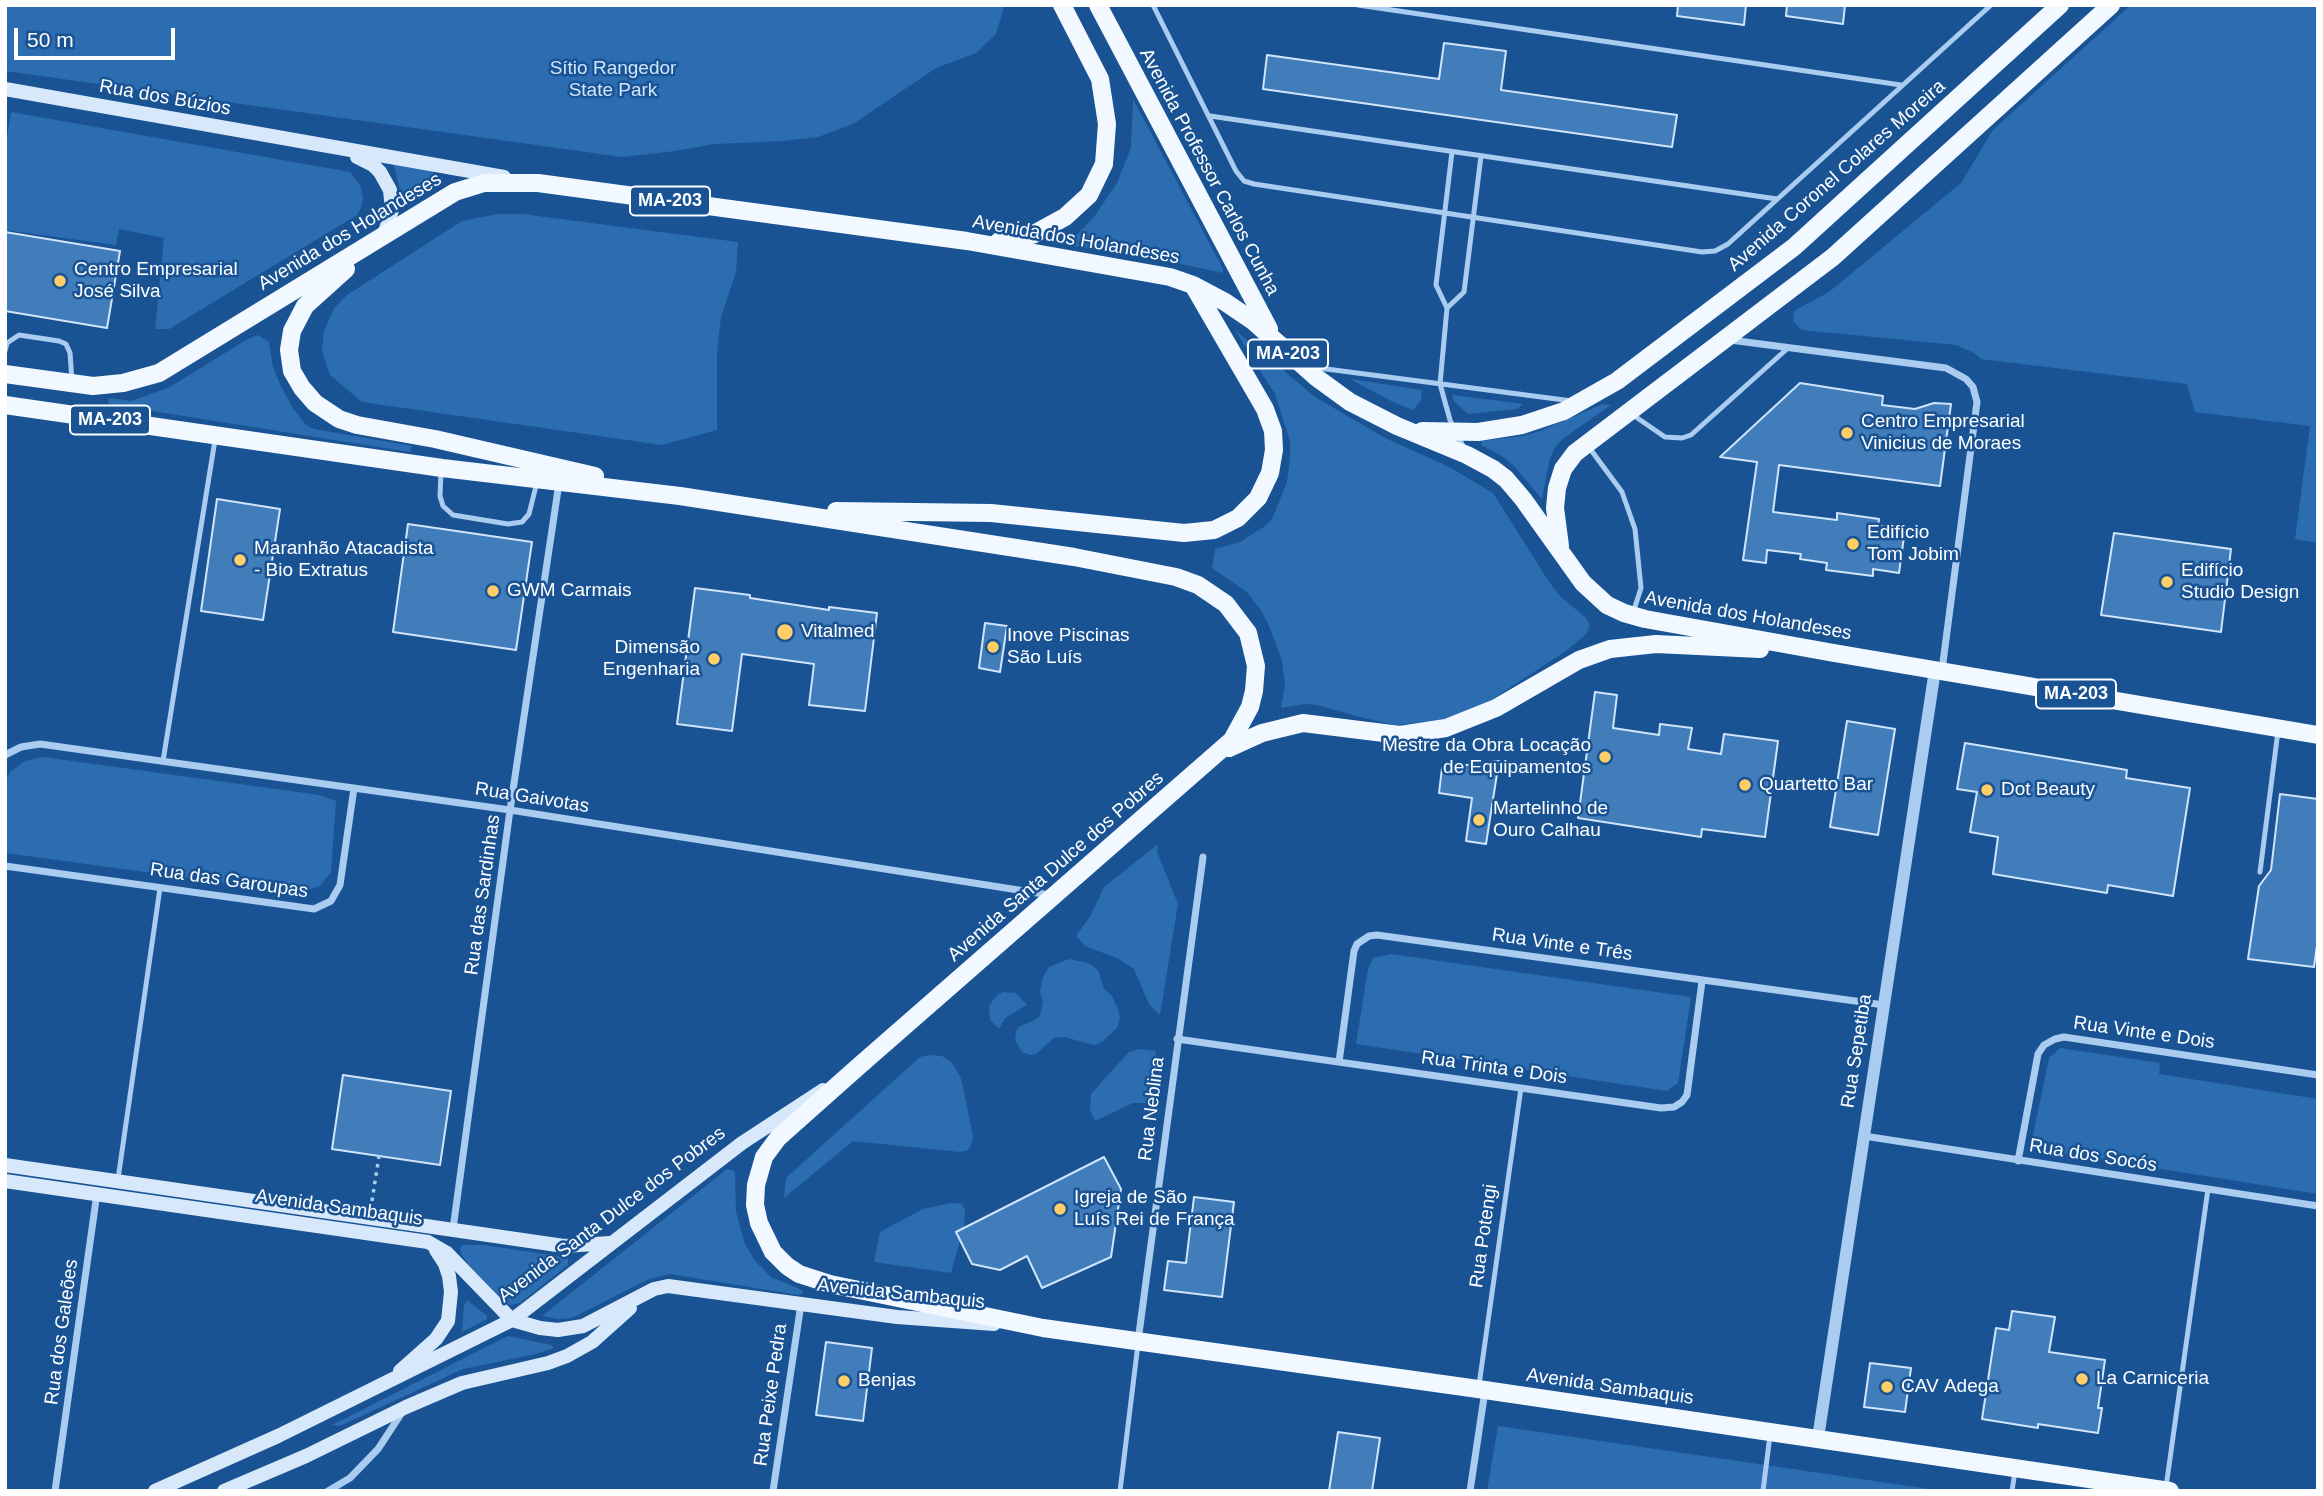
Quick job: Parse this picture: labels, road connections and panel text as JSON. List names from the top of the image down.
{
  "streets": {
    "main road": [
      "Rua dos Búzios",
      "Avenida Professor Carlos Cunha",
      "Avenida Coronel Colares Moreira",
      "MA-203",
      "Avenida dos Holandeses",
      "Avenida Santa Dulce dos Pobres",
      "Avenida Sambaquis"
    ],
    "street": [
      "Rua Gaivotas",
      "Rua das Garoupas",
      "Rua das Sardinhas",
      "Rua Vinte e Três",
      "Rua Vinte e Dois",
      "Rua Sepetiba",
      "Rua Trinta e Dois",
      "Rua Neblina",
      "Rua dos Socós",
      "Rua Potengi",
      "Rua dos Galeões",
      "Rua Peixe Pedra"
    ]
  },
  "crossings": [
    ["Rua dos Búzios", "Avenida dos Holandeses"],
    ["Avenida Professor Carlos Cunha", "Avenida dos Holandeses"],
    ["Avenida Coronel Colares Moreira", "Avenida dos Holandeses"],
    ["MA-203", "Avenida Santa Dulce dos Pobres"],
    ["MA-203", "Rua das Sardinhas"],
    ["Avenida dos Holandeses", "Rua Sepetiba"],
    ["Rua Gaivotas", "Avenida Santa Dulce dos Pobres"],
    ["Rua Gaivotas", "Rua das Garoupas"],
    ["Rua Gaivotas", "Rua das Sardinhas"],
    ["Avenida Santa Dulce dos Pobres", "Avenida Sambaquis"],
    ["Rua das Sardinhas", "Avenida Sambaquis"],
    ["Rua Vinte e Três", "Rua Sepetiba"],
    ["Rua Vinte e Três", "Rua Trinta e Dois"],
    ["Rua Vinte e Dois", "Rua dos Socós"],
    ["Rua Sepetiba", "Rua dos Socós"],
    ["Rua Sepetiba", "Avenida Sambaquis"],
    ["Rua Trinta e Dois", "Rua Neblina"],
    ["Rua Trinta e Dois", "Rua Potengi"],
    ["Rua Neblina", "Avenida Sambaquis"],
    ["Avenida Sambaquis", "Rua Potengi"],
    ["Avenida Sambaquis", "Rua dos Galeões"],
    ["Avenida Sambaquis", "Rua Peixe Pedra"]
  ],
  "parks": ["Sítio Rangedor State Park"],
  "places": [
    "Centro Empresarial José Silva",
    "Centro Empresarial Vinicius de Moraes",
    "Edifício Tom Jobim",
    "Maranhão Atacadista - Bio Extratus",
    "Edifício Studio Design",
    "GWM Carmais",
    "Vitalmed",
    "Inove Piscinas São Luís",
    "Dimensão Engenharia",
    "Mestre da Obra Locação de Equipamentos",
    "Quartetto Bar",
    "Dot Beauty",
    "Martelinho de Ouro Calhau",
    "Igreja de São Luís Rei de França",
    "La Carniceria",
    "Benjas",
    "CAV Adega"
  ],
  "scale_bar": "50 m"
}
